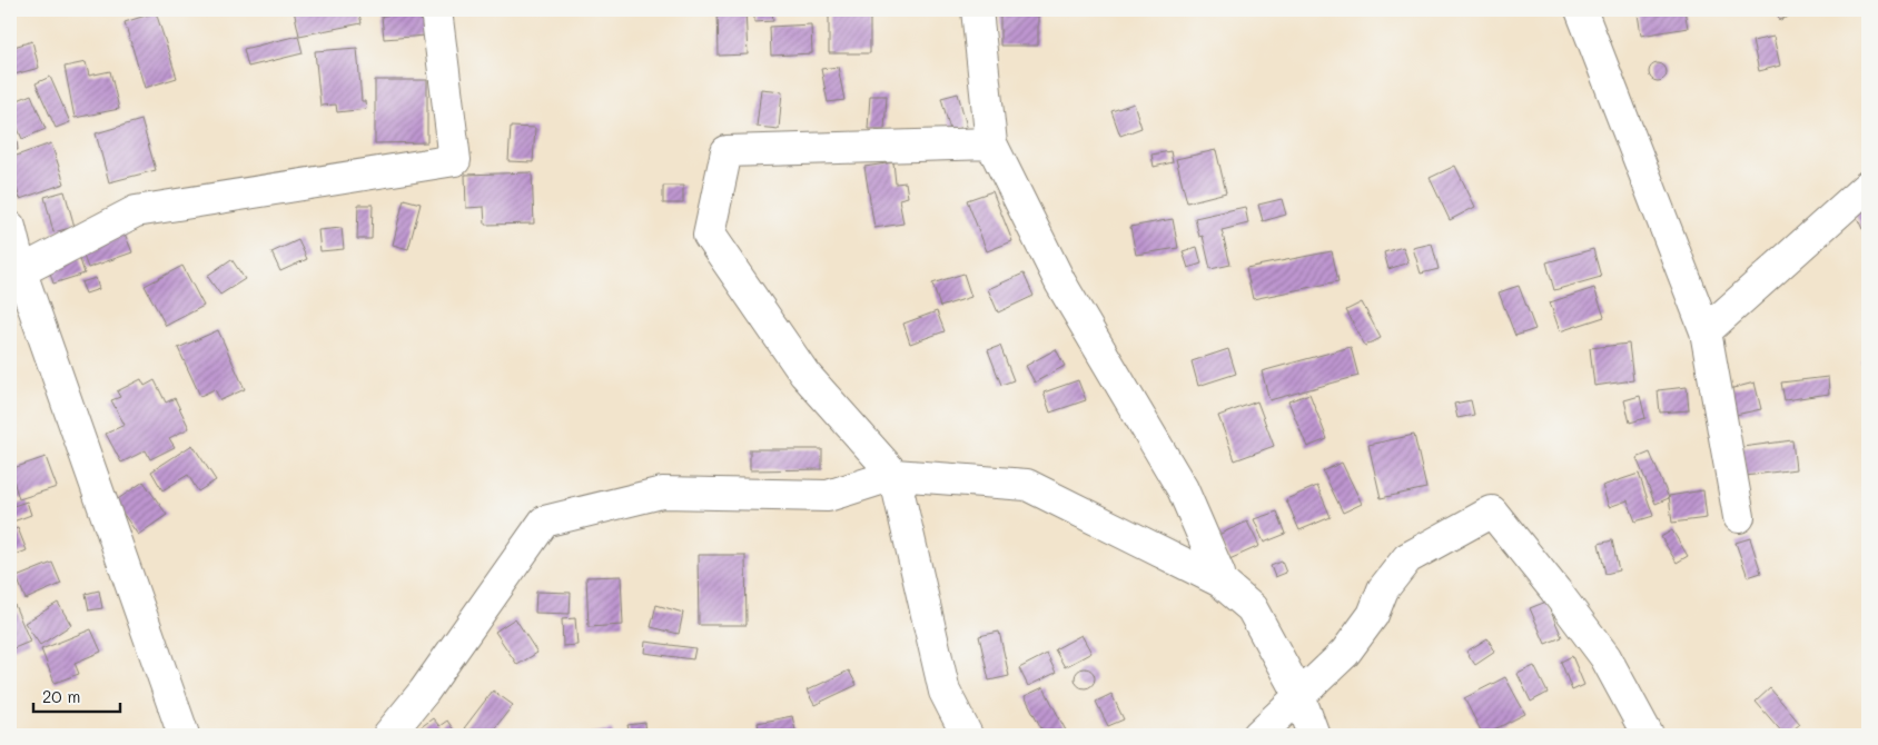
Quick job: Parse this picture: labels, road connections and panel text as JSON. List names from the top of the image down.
{
  "scale_bar": "20 m"
}
